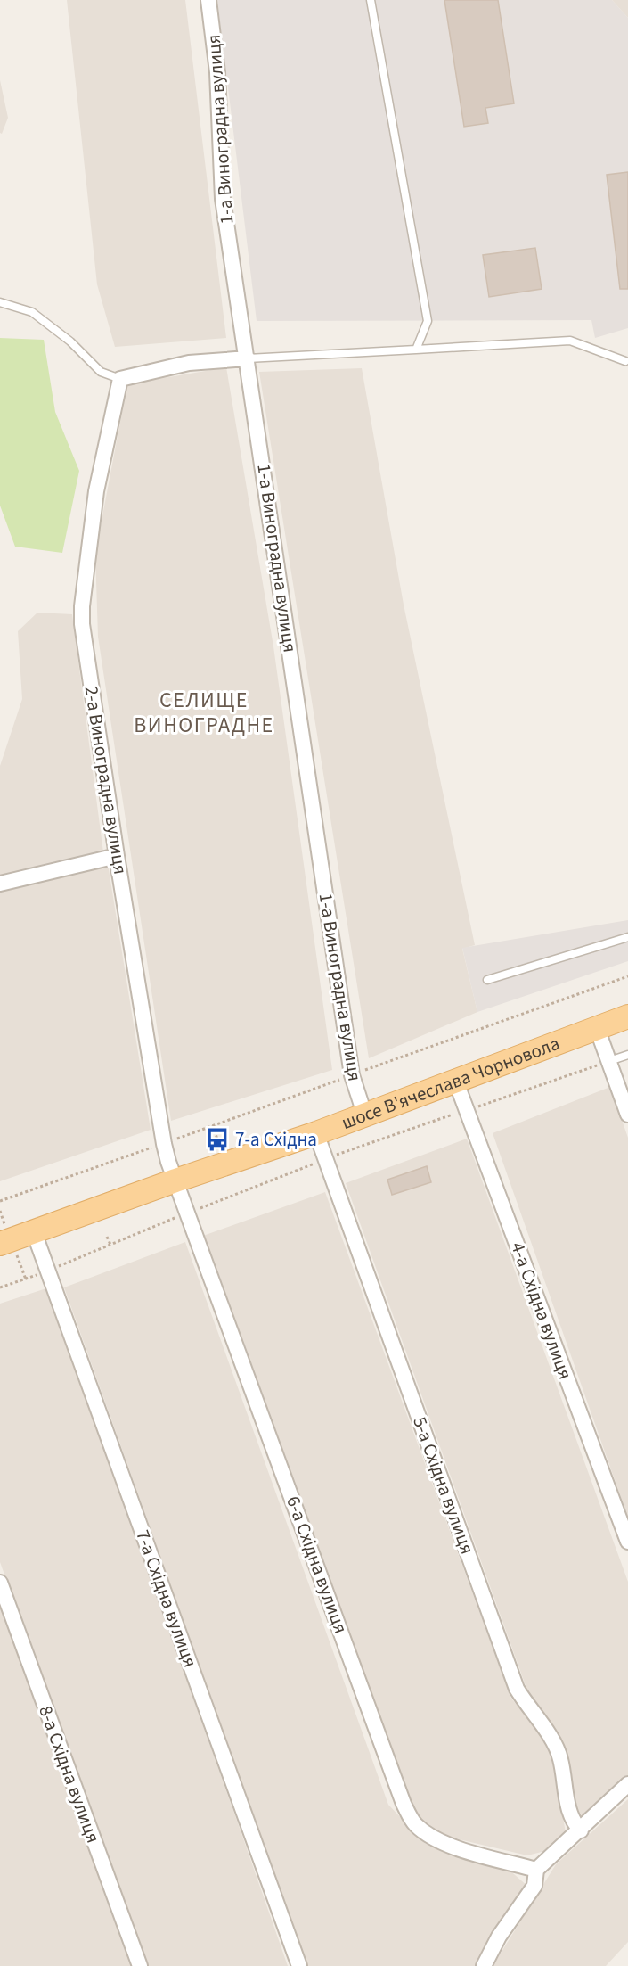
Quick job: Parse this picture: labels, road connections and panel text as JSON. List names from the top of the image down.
{
  "streets": {
    "main road": ["шосе В'ячеслава Чорновола"],
    "street": [
      "1-а Виноградна вулиця",
      "2-а Виноградна вулиця",
      "4-а Східна вулиця",
      "5-а Східна вулиця",
      "6-а Східна вулиця",
      "7-а Східна вулиця",
      "8-а Східна вулиця"
    ]
  },
  "crossings": [
    ["1-а Виноградна вулиця", "шосе В'ячеслава Чорновола"],
    ["2-а Виноградна вулиця", "шосе В'ячеслава Чорновола"],
    ["2-а Виноградна вулиця", "6-а Східна вулиця"],
    ["шосе В'ячеслава Чорновола", "4-а Східна вулиця"],
    ["шосе В'ячеслава Чорновола", "5-а Східна вулиця"],
    ["шосе В'ячеслава Чорновола", "6-а Східна вулиця"],
    ["шосе В'ячеслава Чорновола", "7-а Східна вулиця"]
  ],
  "districts": ["СЕЛИЩЕ ВИНОГРАДНЕ"],
  "places": {
    "bus stop": ["7-а Східна"]
  }
}
